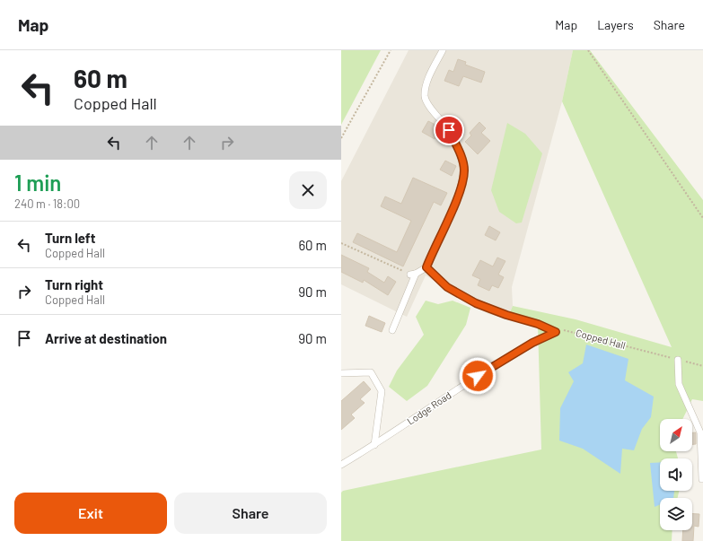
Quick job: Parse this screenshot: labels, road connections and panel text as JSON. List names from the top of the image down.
{
  "streets": {
    "lane": ["Lodge Road"],
    "path": ["Copped Hall"]
  },
  "crossings": [
    ["Copped Hall", "Lodge Road"]
  ],
  "north": "top right",
  "page": {
    "header": "Map",
    "nav": ["Map", "Layers", "Share"],
    "turn": ["60 m", "Copped Hall"],
    "heading": ["1 min", "240 m · 18:00"],
    "list": [
      {
        "name": "Turn left",
        "note": "Copped Hall",
        "value": "60 m"
      },
      {
        "name": "Turn right",
        "note": "Copped Hall",
        "value": "90 m"
      },
      {
        "name": "Arrive at destination",
        "value": "90 m"
      }
    ],
    "buttons": ["Exit", "Share"]
  }
}
